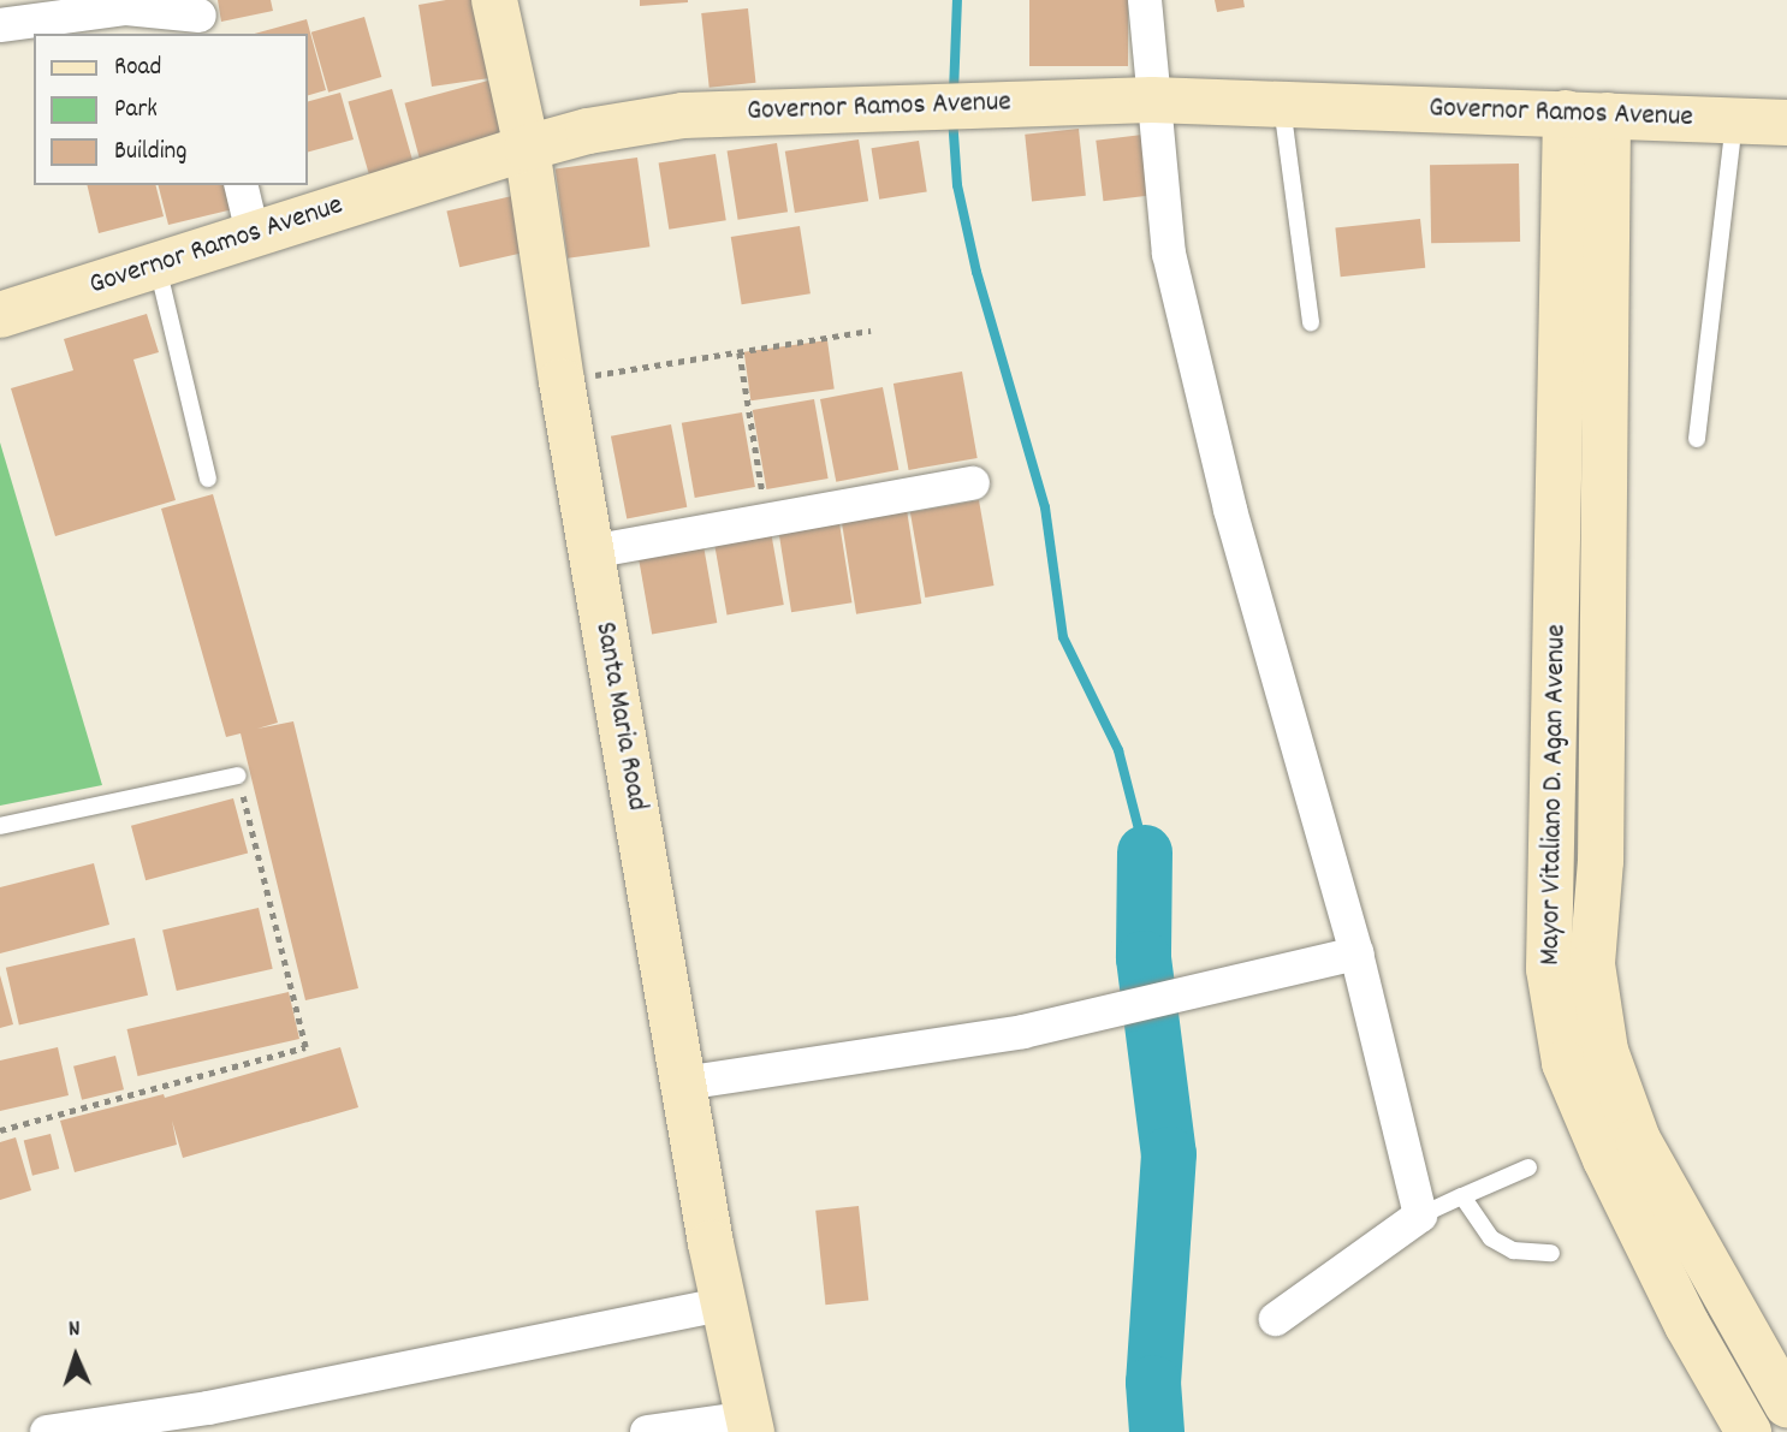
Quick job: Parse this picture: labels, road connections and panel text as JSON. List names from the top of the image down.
{
  "streets": {
    "main road": ["Governor Ramos Avenue", "Santa Maria Road", "Mayor Vitaliano D. Agan Avenue"]
  },
  "crossings": [
    ["Governor Ramos Avenue", "Santa Maria Road"],
    ["Governor Ramos Avenue", "Mayor Vitaliano D. Agan Avenue"]
  ],
  "legend": ["Road", "Park", "Building"],
  "north": "top"
}
